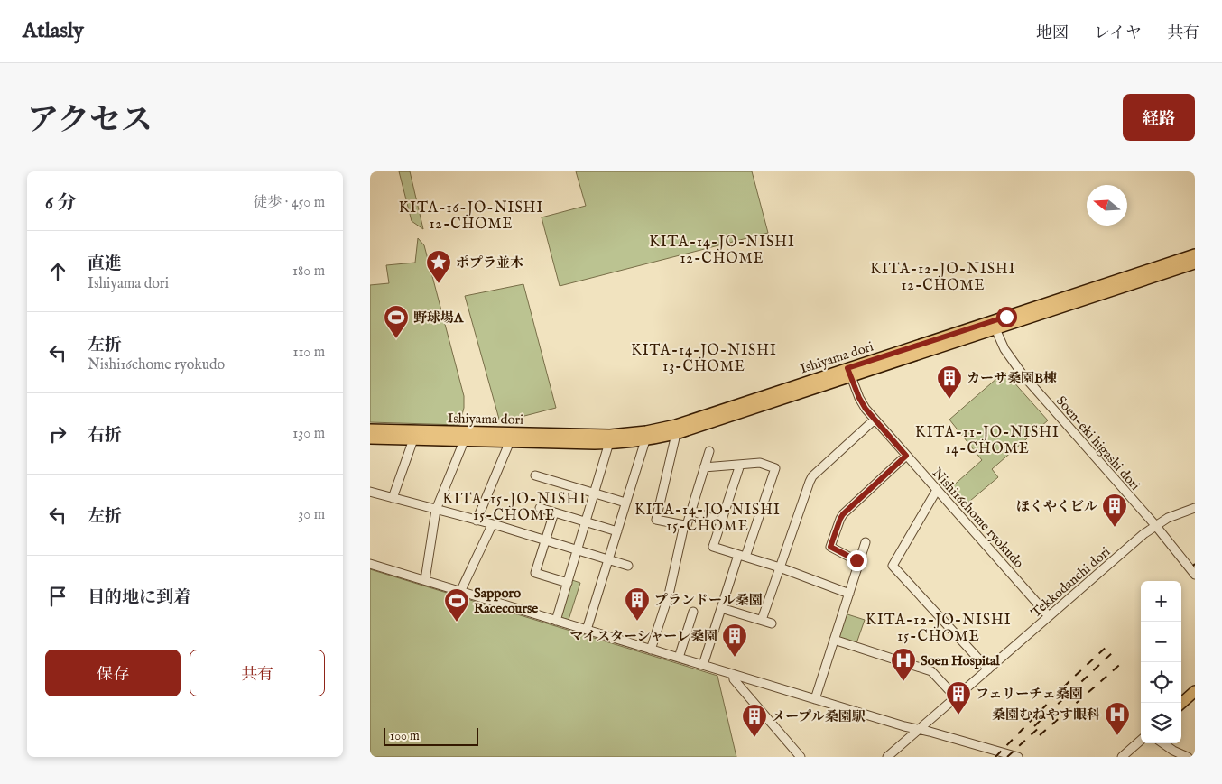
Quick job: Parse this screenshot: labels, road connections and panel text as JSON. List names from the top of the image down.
{
  "streets": {
    "main road": ["Ishiyama dori"],
    "street": ["Soen-eki higashi dori", "Nishi16chome ryokudo", "Tekkodanchi dori"]
  },
  "crossings": [
    ["Ishiyama dori", "Soen-eki higashi dori"],
    ["Ishiyama dori", "Nishi16chome ryokudo"],
    ["Soen-eki higashi dori", "Tekkodanchi dori"],
    ["Nishi16chome ryokudo", "Tekkodanchi dori"]
  ],
  "districts": [
    "KITA-16-JO-NISHI 12-CHOME",
    "KITA-14-JO-NISHI 12-CHOME",
    "KITA-12-JO-NISHI 12-CHOME",
    "KITA-14-JO-NISHI 13-CHOME",
    "KITA-11-JO-NISHI 14-CHOME",
    "KITA-15-JO-NISHI 15-CHOME",
    "KITA-14-JO-NISHI 15-CHOME",
    "KITA-12-JO-NISHI 15-CHOME"
  ],
  "places": {
    "place": ["ポプラ並木"],
    "sports": ["野球場A", "Sapporo Racecourse"],
    "building": [
      "カーサ桑園B棟",
      "ほくやくビル",
      "プランドール桑園",
      "マイスターシャーレ桑園",
      "フェリーチェ桑園",
      "メープル桑園駅"
    ],
    "hospital": ["Soen Hospital", "桑園むねやす眼科"]
  },
  "scale_bar": "100 m",
  "north": "left",
  "page": {
    "header": "Atlasly",
    "nav": ["地図", "レイヤ", "共有"],
    "title": "アクセス",
    "buttons": [
      "経路",
      ["保存", "共有"]
    ],
    "heading": ["6 分", "徒歩 · 450 m"],
    "list": [
      ["直進", "Ishiyama dori", "180 m"],
      ["左折", "Nishi16chome ryokudo", "110 m"],
      ["右折", "130 m"],
      ["左折", "30 m"],
      "目的地に到着"
    ],
    "map_buttons": ["+", "−"],
    "scale": "100 m"
  }
}
